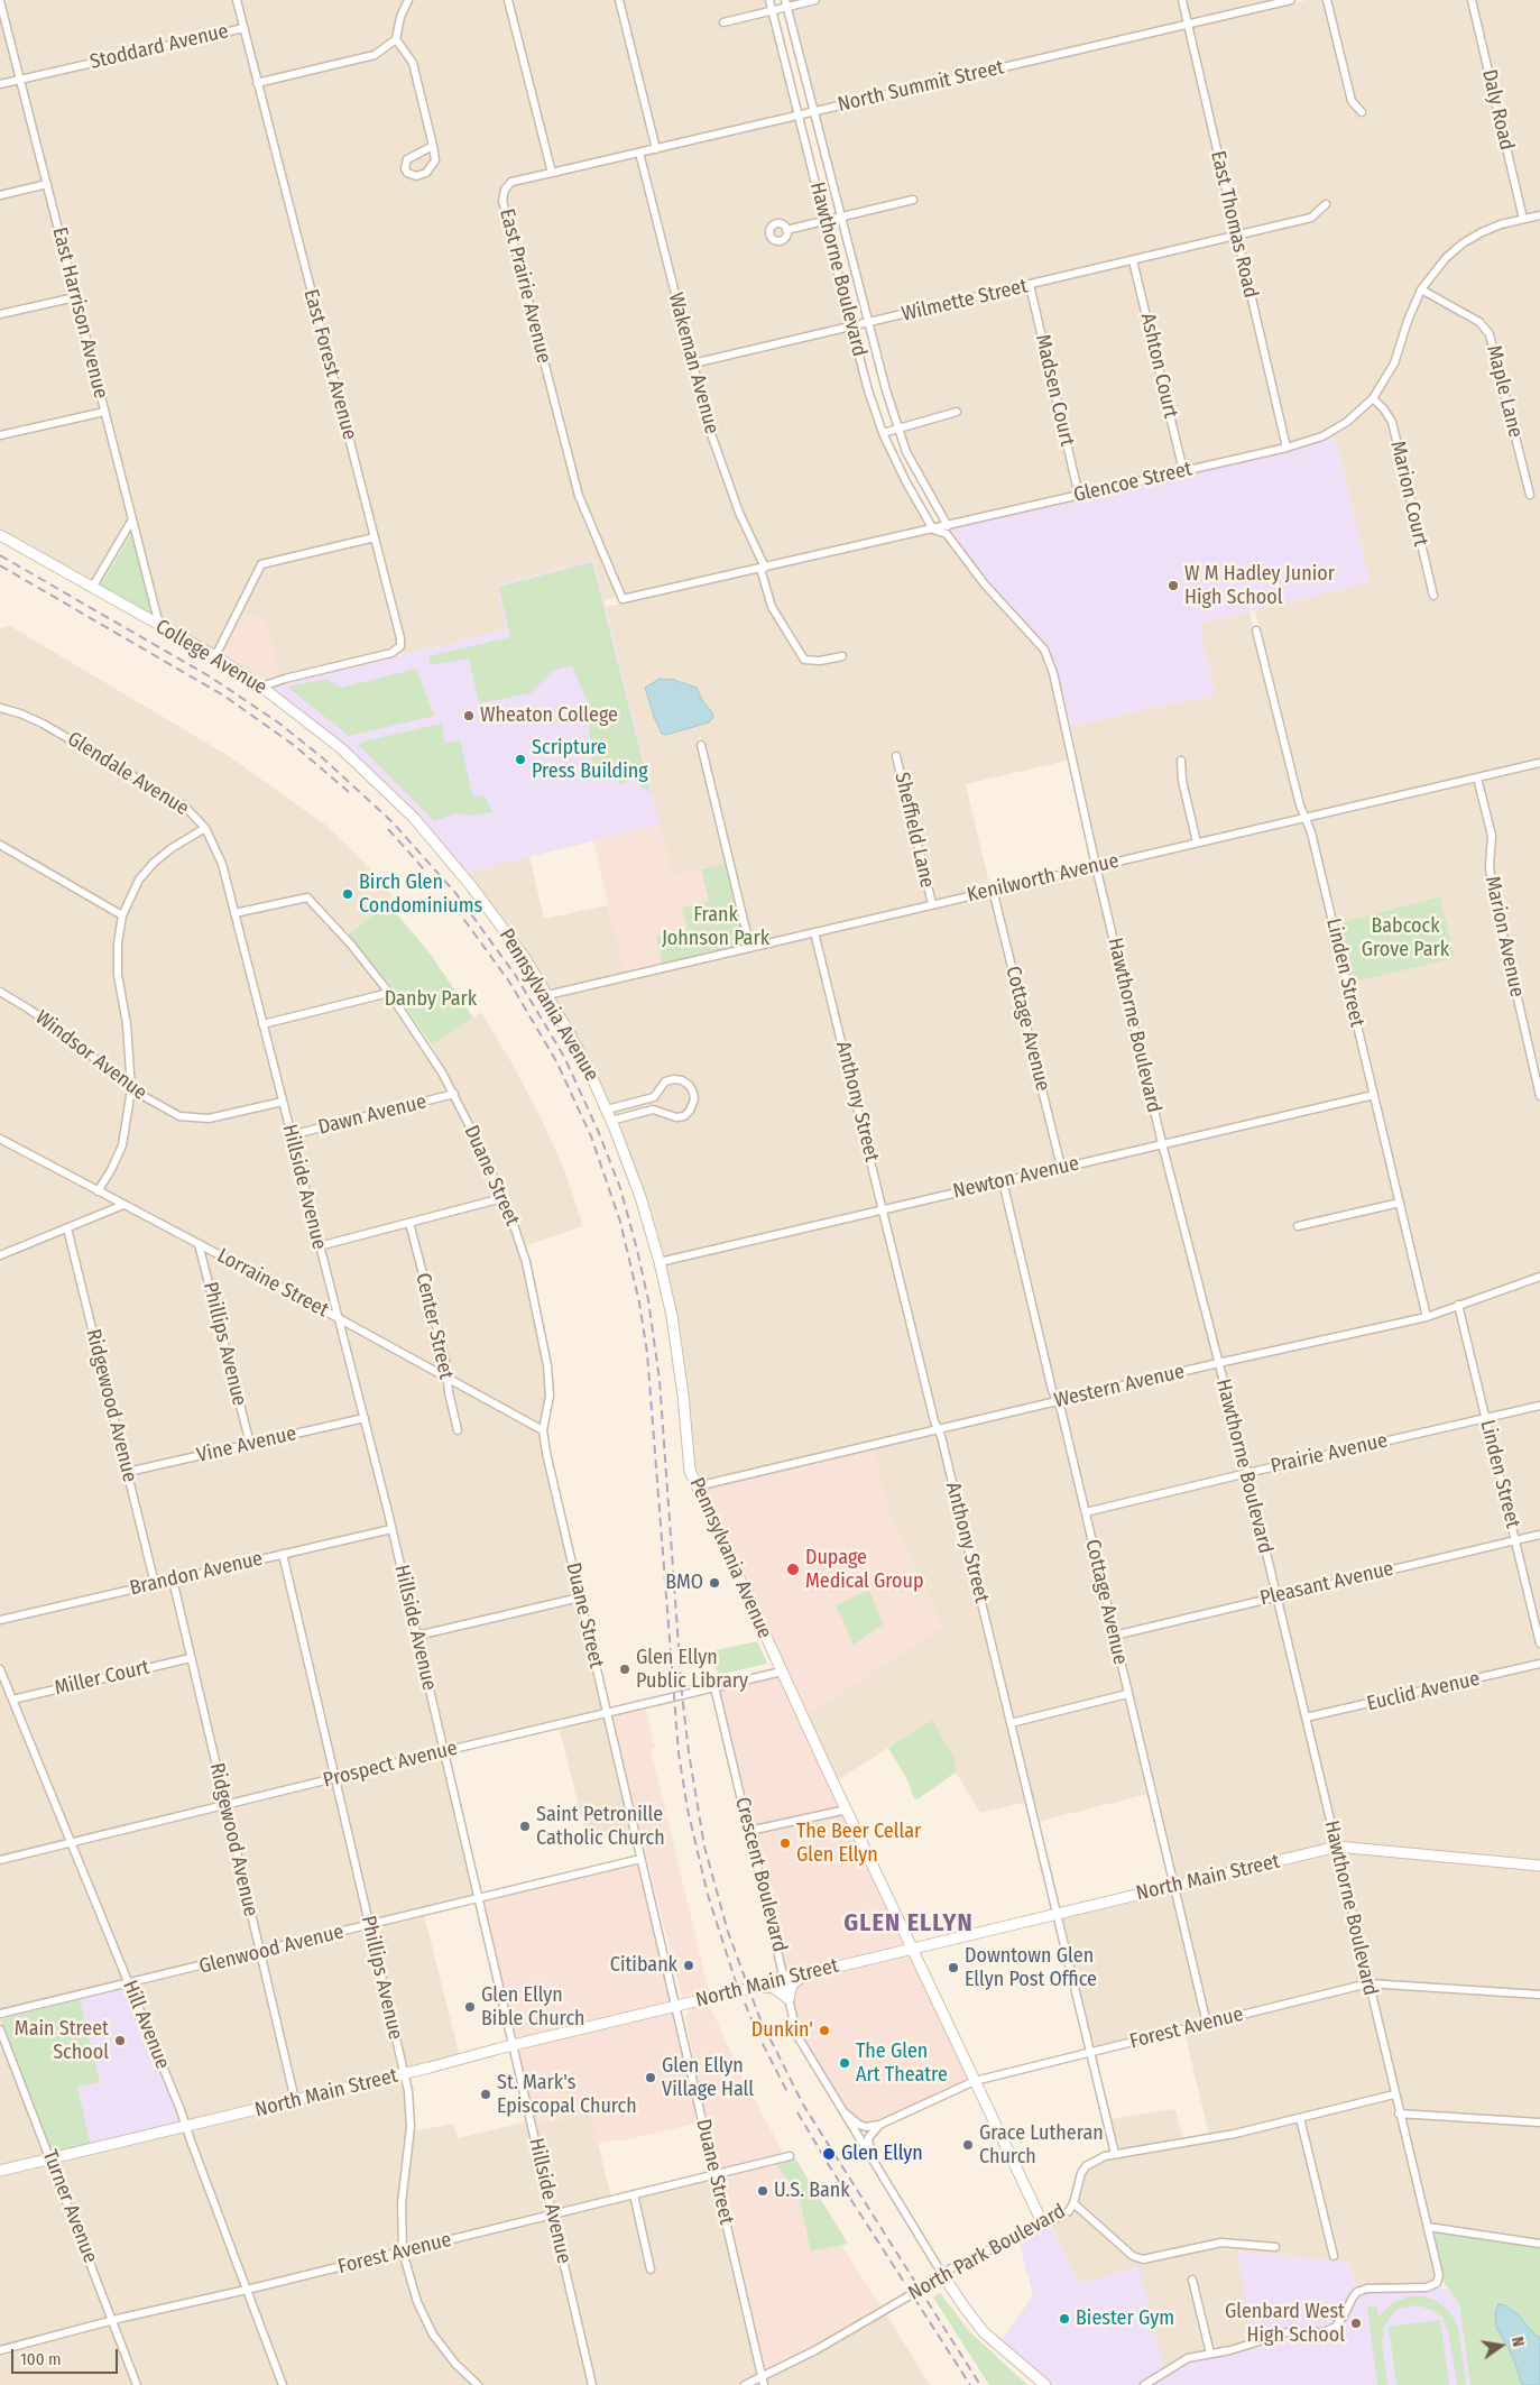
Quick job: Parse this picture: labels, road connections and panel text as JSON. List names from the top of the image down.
{
  "streets": {
    "street": [
      "Stoddard Avenue",
      "North Summit Street",
      "Daly Road",
      "East Thomas Road",
      "Hawthorne Boulevard",
      "East Prairie Avenue",
      "Wilmette Street",
      "East Harrison Avenue",
      "Wakeman Avenue",
      "East Forest Avenue",
      "Ashton Court",
      "Madsen Court",
      "Maple Lane",
      "Glencoe Street",
      "Marion Court",
      "College Avenue",
      "Glendale Avenue",
      "Sheffield Lane",
      "Kenilworth Avenue",
      "Marion Avenue",
      "Linden Street",
      "Pennsylvania Avenue",
      "Cottage Avenue",
      "Windsor Avenue",
      "Anthony Street",
      "Dawn Avenue",
      "Duane Street",
      "Newton Avenue",
      "Hillside Avenue",
      "Lorraine Street",
      "Center Street",
      "Phillips Avenue",
      "Western Avenue",
      "Ridgewood Avenue",
      "Vine Avenue",
      "Prairie Avenue",
      "Brandon Avenue",
      "Pleasant Avenue",
      "Miller Court",
      "Euclid Avenue",
      "Prospect Avenue",
      "Crescent Boulevard",
      "North Main Street",
      "Glenwood Avenue",
      "Hill Avenue",
      "Forest Avenue",
      "Turner Avenue",
      "North Park Boulevard"
    ]
  },
  "crossings": [
    ["Stoddard Avenue", "East Harrison Avenue"],
    ["Stoddard Avenue", "East Forest Avenue"],
    ["North Summit Street", "East Thomas Road"],
    ["North Summit Street", "Hawthorne Boulevard"],
    ["North Summit Street", "East Prairie Avenue"],
    ["North Summit Street", "Wakeman Avenue"],
    ["Daly Road", "Glencoe Street"],
    ["East Thomas Road", "Wilmette Street"],
    ["East Thomas Road", "Glencoe Street"],
    ["Hawthorne Boulevard", "Wilmette Street"],
    ["Hawthorne Boulevard", "Glencoe Street"],
    ["Hawthorne Boulevard", "Kenilworth Avenue"],
    ["Hawthorne Boulevard", "Newton Avenue"],
    ["Hawthorne Boulevard", "Western Avenue"],
    ["Hawthorne Boulevard", "Prairie Avenue"],
    ["Hawthorne Boulevard", "Pleasant Avenue"],
    ["Hawthorne Boulevard", "Euclid Avenue"],
    ["Hawthorne Boulevard", "North Main Street"],
    ["Hawthorne Boulevard", "Forest Avenue"],
    ["Hawthorne Boulevard", "North Park Boulevard"],
    ["East Prairie Avenue", "Glencoe Street"],
    ["Wilmette Street", "Wakeman Avenue"],
    ["Wilmette Street", "Ashton Court"],
    ["Wilmette Street", "Madsen Court"],
    ["East Harrison Avenue", "College Avenue"],
    ["Wakeman Avenue", "Glencoe Street"],
    ["East Forest Avenue", "College Avenue"],
    ["Ashton Court", "Glencoe Street"],
    ["Madsen Court", "Glencoe Street"],
    ["Maple Lane", "Glencoe Street"],
    ["Glencoe Street", "Marion Court"],
    ["College Avenue", "Pennsylvania Avenue"],
    ["Glendale Avenue", "Hillside Avenue"],
    ["Sheffield Lane", "Kenilworth Avenue"],
    ["Kenilworth Avenue", "Marion Avenue"],
    ["Kenilworth Avenue", "Linden Street"],
    ["Kenilworth Avenue", "Pennsylvania Avenue"],
    ["Kenilworth Avenue", "Cottage Avenue"],
    ["Kenilworth Avenue", "Anthony Street"],
    ["Linden Street", "Newton Avenue"],
    ["Linden Street", "Western Avenue"],
    ["Linden Street", "Prairie Avenue"],
    ["Linden Street", "Pleasant Avenue"],
    ["Pennsylvania Avenue", "Newton Avenue"],
    ["Pennsylvania Avenue", "Western Avenue"],
    ["Pennsylvania Avenue", "Prospect Avenue"],
    ["Pennsylvania Avenue", "North Main Street"],
    ["Pennsylvania Avenue", "Forest Avenue"],
    ["Pennsylvania Avenue", "North Park Boulevard"],
    ["Cottage Avenue", "Newton Avenue"],
    ["Cottage Avenue", "Western Avenue"],
    ["Cottage Avenue", "Prairie Avenue"],
    ["Cottage Avenue", "Pleasant Avenue"],
    ["Cottage Avenue", "North Main Street"],
    ["Cottage Avenue", "Forest Avenue"],
    ["Windsor Avenue", "Hillside Avenue"],
    ["Anthony Street", "Newton Avenue"],
    ["Anthony Street", "Western Avenue"],
    ["Anthony Street", "North Main Street"],
    ["Anthony Street", "Forest Avenue"],
    ["Anthony Street", "North Park Boulevard"],
    ["Dawn Avenue", "Duane Street"],
    ["Dawn Avenue", "Hillside Avenue"],
    ["Duane Street", "Hillside Avenue"],
    ["Duane Street", "Lorraine Street"],
    ["Duane Street", "Prospect Avenue"],
    ["Duane Street", "North Main Street"],
    ["Duane Street", "Glenwood Avenue"],
    ["Duane Street", "Forest Avenue"],
    ["Duane Street", "North Park Boulevard"],
    ["Hillside Avenue", "Lorraine Street"],
    ["Hillside Avenue", "Vine Avenue"],
    ["Hillside Avenue", "Brandon Avenue"],
    ["Hillside Avenue", "Prospect Avenue"],
    ["Hillside Avenue", "North Main Street"],
    ["Hillside Avenue", "Glenwood Avenue"],
    ["Hillside Avenue", "Forest Avenue"],
    ["Lorraine Street", "Center Street"],
    ["Lorraine Street", "Phillips Avenue"],
    ["Phillips Avenue", "Vine Avenue"],
    ["Phillips Avenue", "Brandon Avenue"],
    ["Phillips Avenue", "Prospect Avenue"],
    ["Phillips Avenue", "North Main Street"],
    ["Phillips Avenue", "Glenwood Avenue"],
    ["Phillips Avenue", "Forest Avenue"],
    ["Ridgewood Avenue", "Vine Avenue"],
    ["Ridgewood Avenue", "Brandon Avenue"],
    ["Ridgewood Avenue", "Miller Court"],
    ["Ridgewood Avenue", "Prospect Avenue"],
    ["Ridgewood Avenue", "North Main Street"],
    ["Ridgewood Avenue", "Glenwood Avenue"],
    ["Miller Court", "Hill Avenue"],
    ["Prospect Avenue", "Crescent Boulevard"],
    ["Prospect Avenue", "Hill Avenue"],
    ["Crescent Boulevard", "North Main Street"],
    ["Crescent Boulevard", "North Park Boulevard"],
    ["North Main Street", "Hill Avenue"],
    ["North Main Street", "Turner Avenue"],
    ["Glenwood Avenue", "Hill Avenue"],
    ["Hill Avenue", "Forest Avenue"],
    ["Forest Avenue", "Turner Avenue"]
  ],
  "districts": ["GLEN ELLYN"],
  "parks": ["Frank Johnson Park", "Babcock Grove Park", "Danby Park"],
  "places": [
    "W M Hadley Junior High School",
    "Wheaton College",
    "Scripture Press Building",
    "Birch Glen Condominiums",
    "Dupage Medical Group",
    "BMO",
    "Glen Ellyn Public Library",
    "Saint Petronille Catholic Church",
    "The Beer Cellar Glen Ellyn",
    "Citibank",
    "Downtown Glen Ellyn Post Office",
    "Glen Ellyn Bible Church",
    "Dunkin'",
    "Main Street School",
    "The Glen Art Theatre",
    "Glen Ellyn Village Hall",
    "St. Mark's Episcopal Church",
    "Grace Lutheran Church",
    "Glen Ellyn",
    "U.S. Bank",
    "Biester Gym",
    "Glenbard West High School"
  ],
  "scale_bar": "100 m",
  "north": "right"
}
